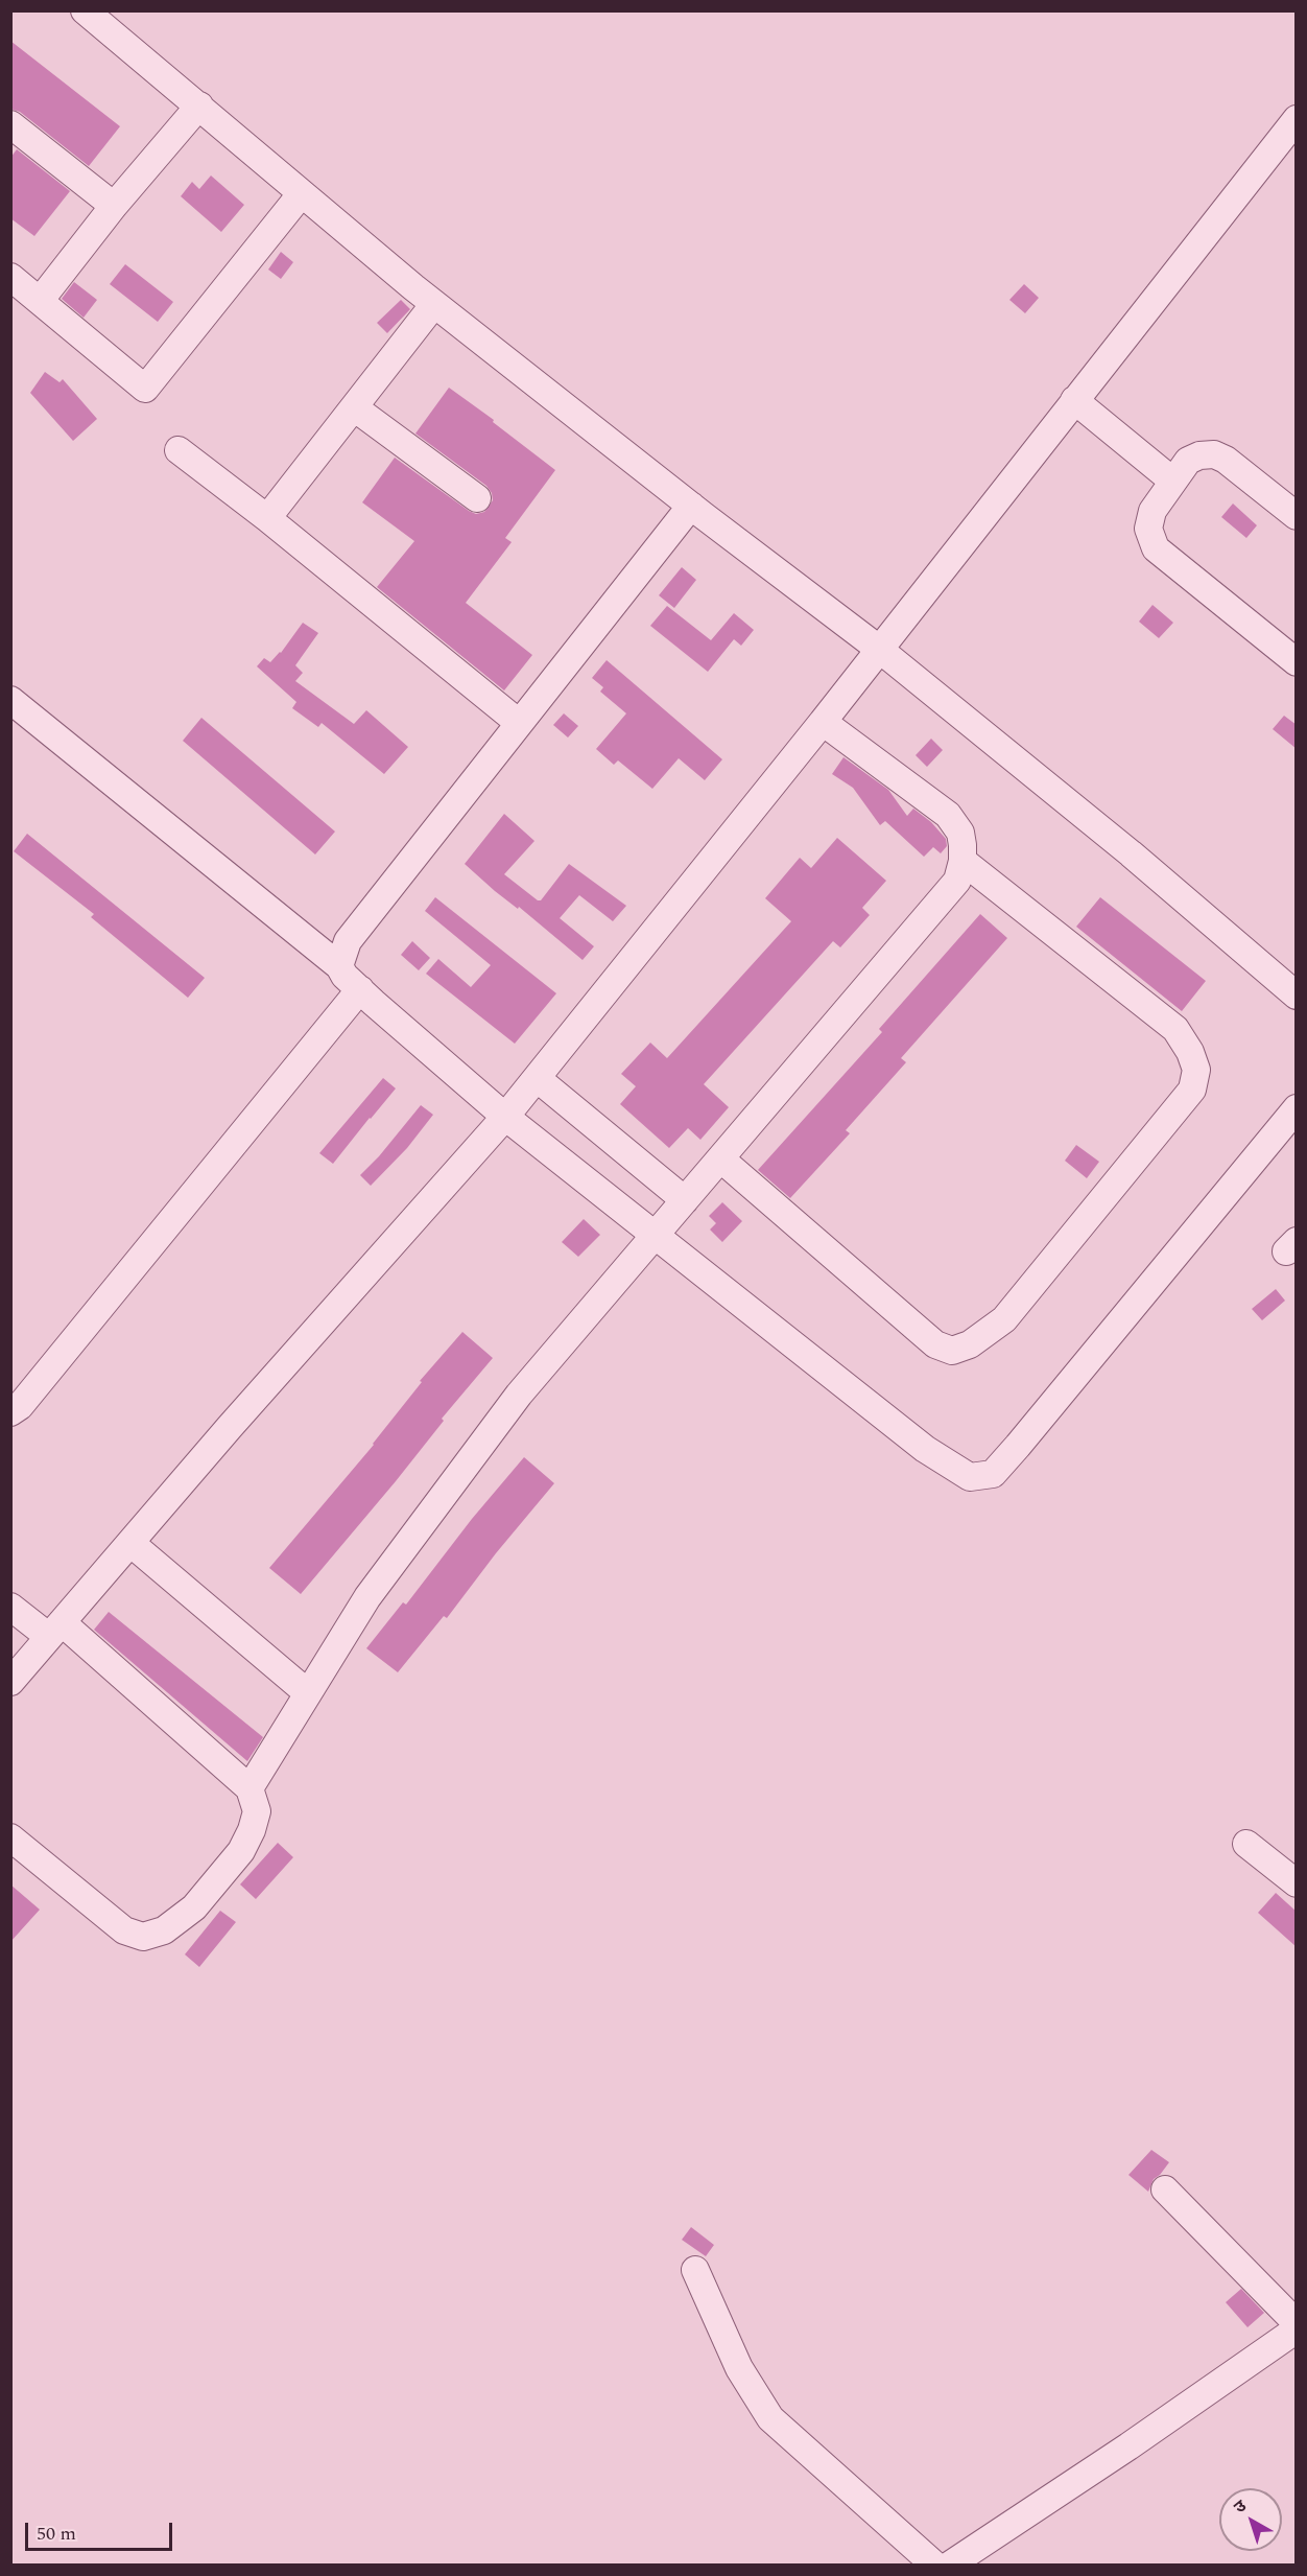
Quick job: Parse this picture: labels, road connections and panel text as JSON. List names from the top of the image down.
{
  "scale_bar": "50 m",
  "north": "top left"
}
